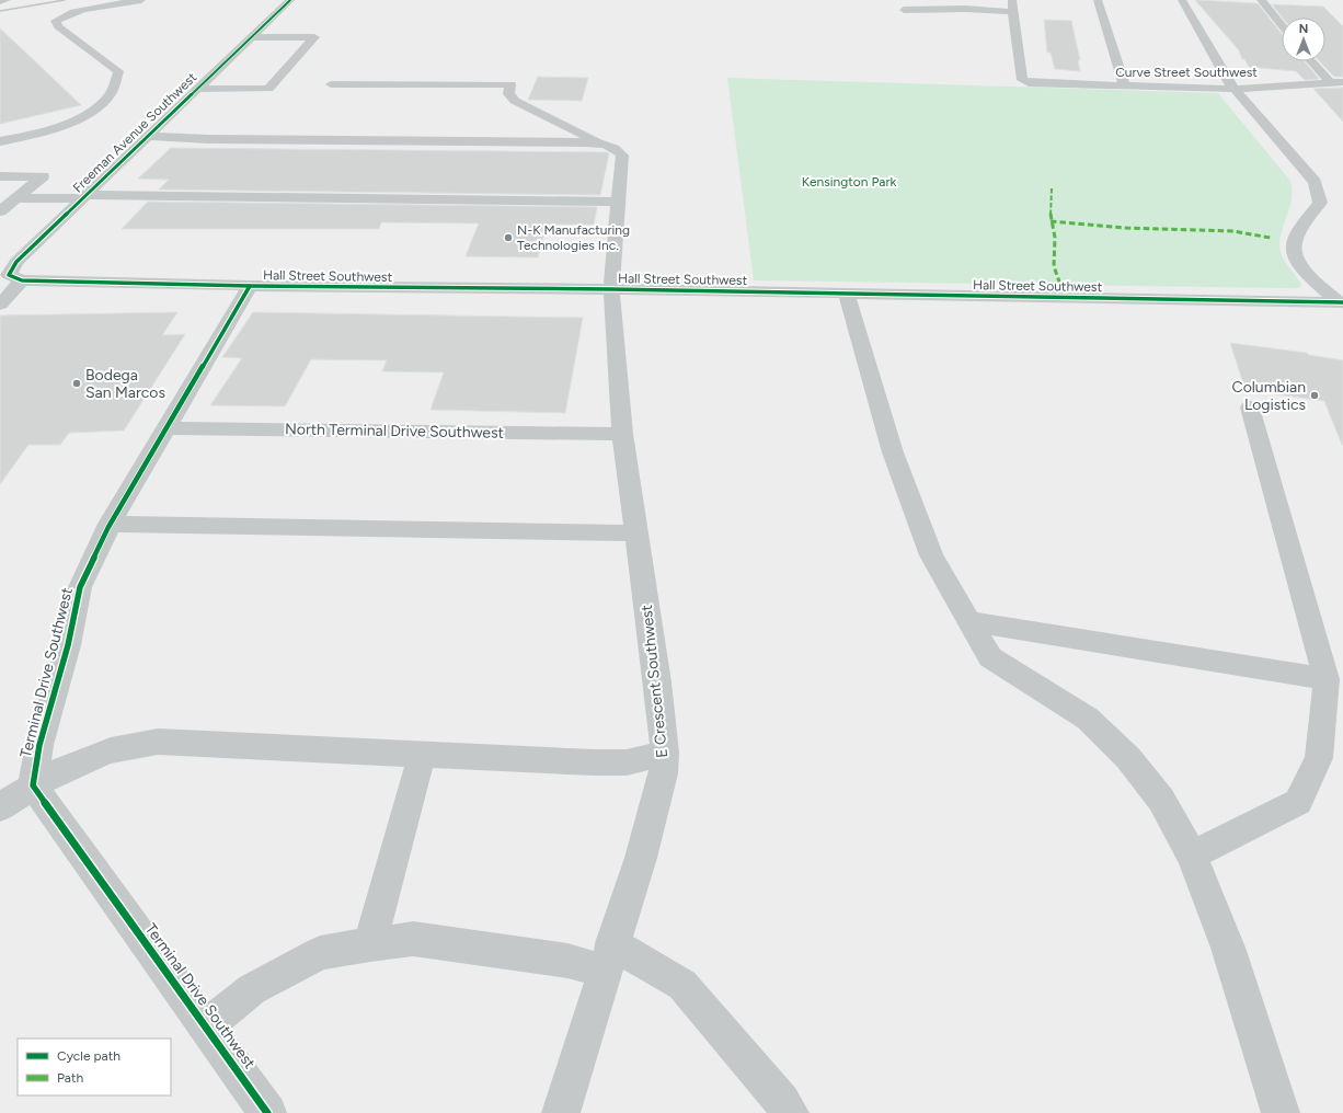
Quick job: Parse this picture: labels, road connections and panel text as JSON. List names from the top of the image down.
{
  "streets": {
    "street": [
      "Curve Street Southwest",
      "Freeman Avenue Southwest",
      "Hall Street Southwest",
      "North Terminal Drive Southwest",
      "Terminal Drive Southwest",
      "E Crescent Southwest"
    ]
  },
  "crossings": [
    ["Freeman Avenue Southwest", "Hall Street Southwest"],
    ["Hall Street Southwest", "Terminal Drive Southwest"],
    ["Hall Street Southwest", "E Crescent Southwest"],
    ["North Terminal Drive Southwest", "Terminal Drive Southwest"],
    ["North Terminal Drive Southwest", "E Crescent Southwest"]
  ],
  "parks": ["Kensington Park"],
  "places": ["N-K Manufacturing Technologies Inc.", "Bodega San Marcos", "Columbian Logistics"],
  "legend": ["Cycle path", "Path"],
  "north": "top"
}
